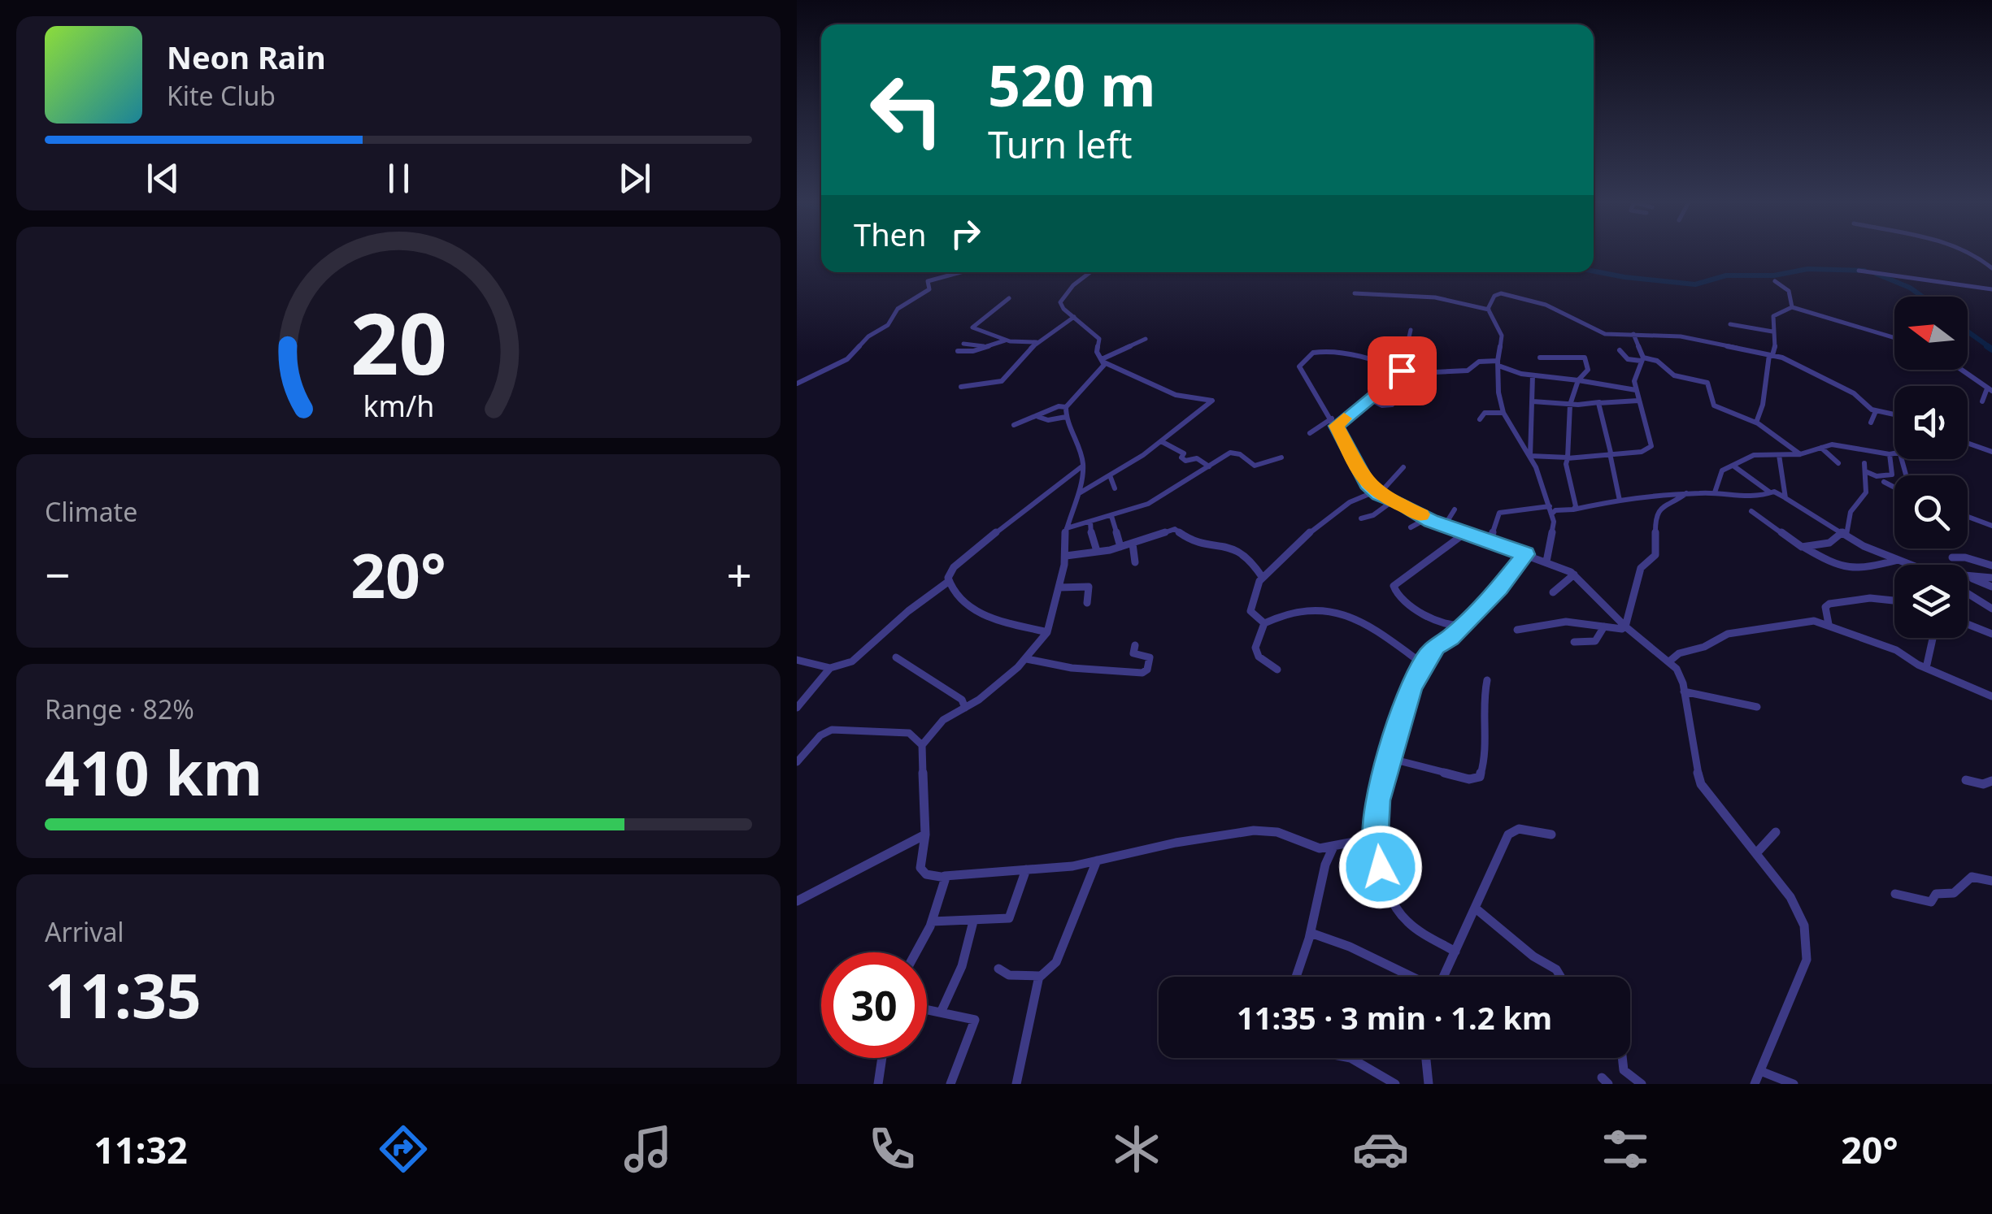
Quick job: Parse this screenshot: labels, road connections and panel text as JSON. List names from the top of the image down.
{
  "north": "left",
  "page": {
    "turn": ["520 m", "Turn left"],
    "song": ["Neon Rain", "Kite Club"],
    "then": "Then",
    "tile": [
      "Climate",
      ["Range · 82%", "410 km"],
      ["Arrival", "11:35"]
    ],
    "heat": ["−", "20°", "+"],
    "limit": "30",
    "trip": "11:35 · 3 min · 1.2 km",
    "tabs": ["11:32", "20°"],
    "gauge": ["20", "km/h"]
  }
}
